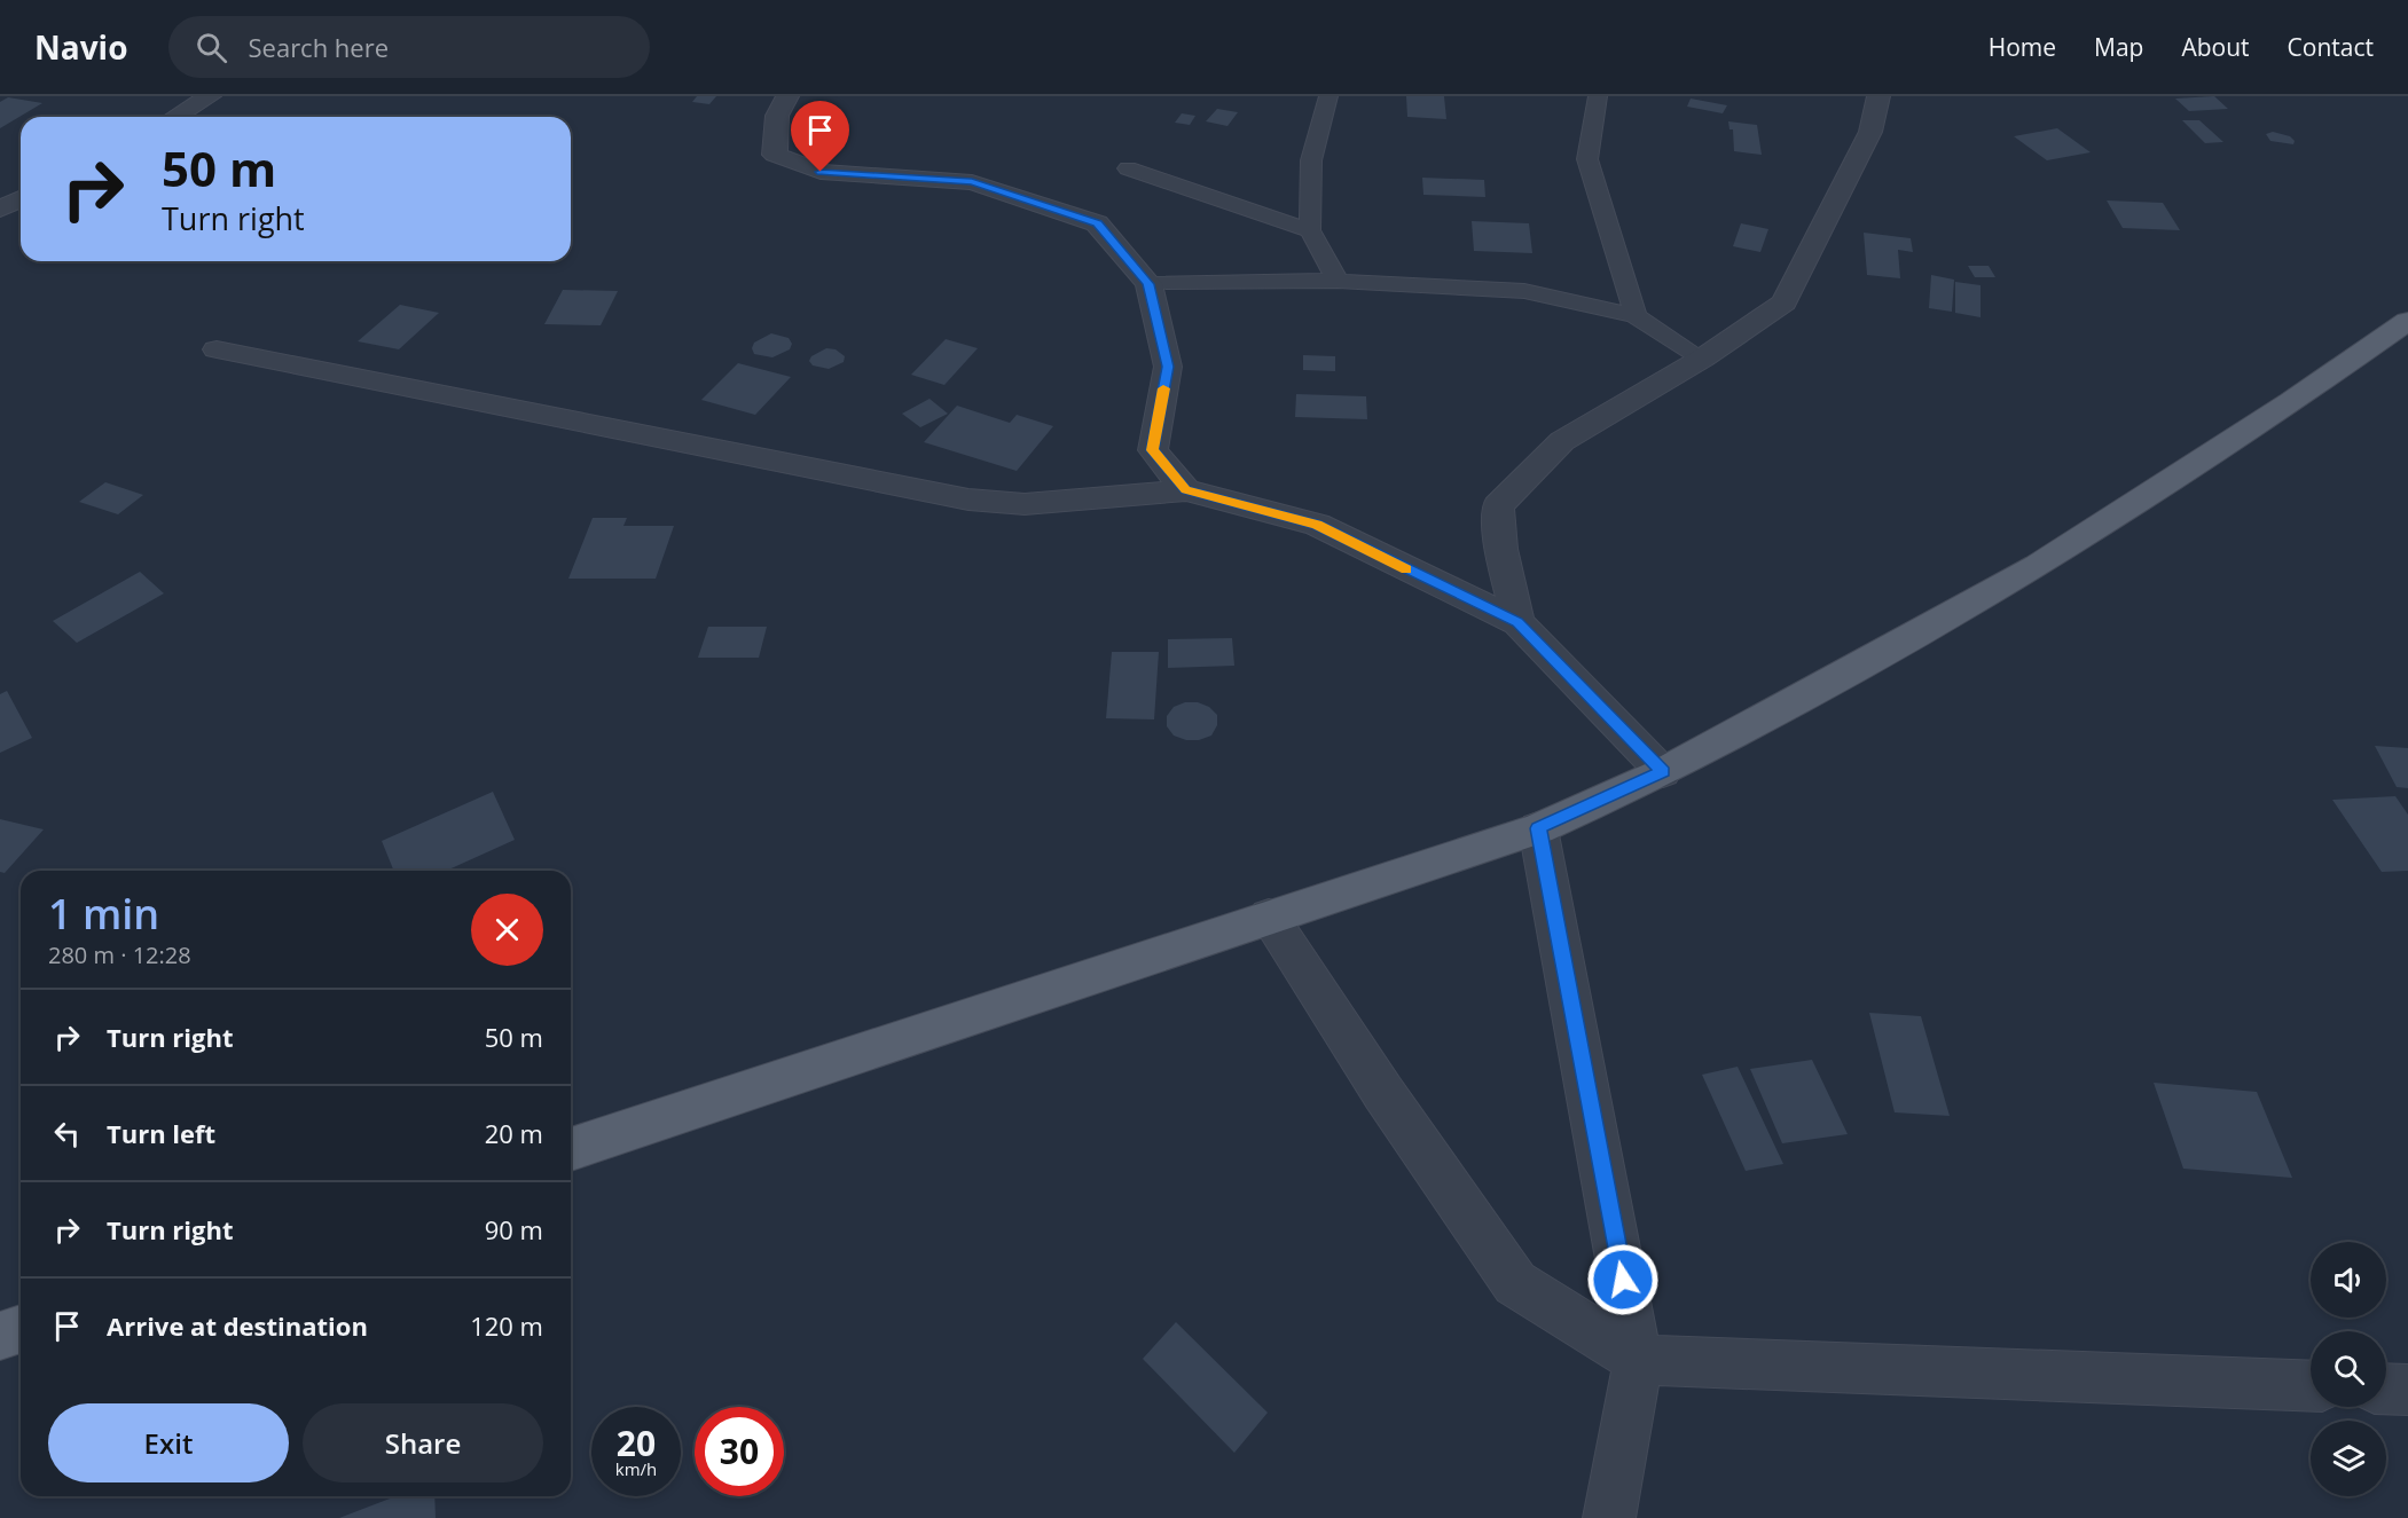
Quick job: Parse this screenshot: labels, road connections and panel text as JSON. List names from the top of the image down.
{
  "page": {
    "header": "Navio",
    "search": "Search here",
    "nav": [
      "Home",
      "Map",
      "About",
      "Contact"
    ],
    "turn": ["50 m", "Turn right"],
    "heading": ["1 min", "280 m · 12:28"],
    "list": [
      {
        "name": "Turn right",
        "value": "50 m"
      },
      {
        "name": "Turn left",
        "value": "20 m"
      },
      {
        "name": "Turn right",
        "value": "90 m"
      },
      {
        "name": "Arrive at destination",
        "value": "120 m"
      }
    ],
    "buttons": ["Exit", "Share"],
    "speed": "20 km/h",
    "limit": "30"
  }
}
